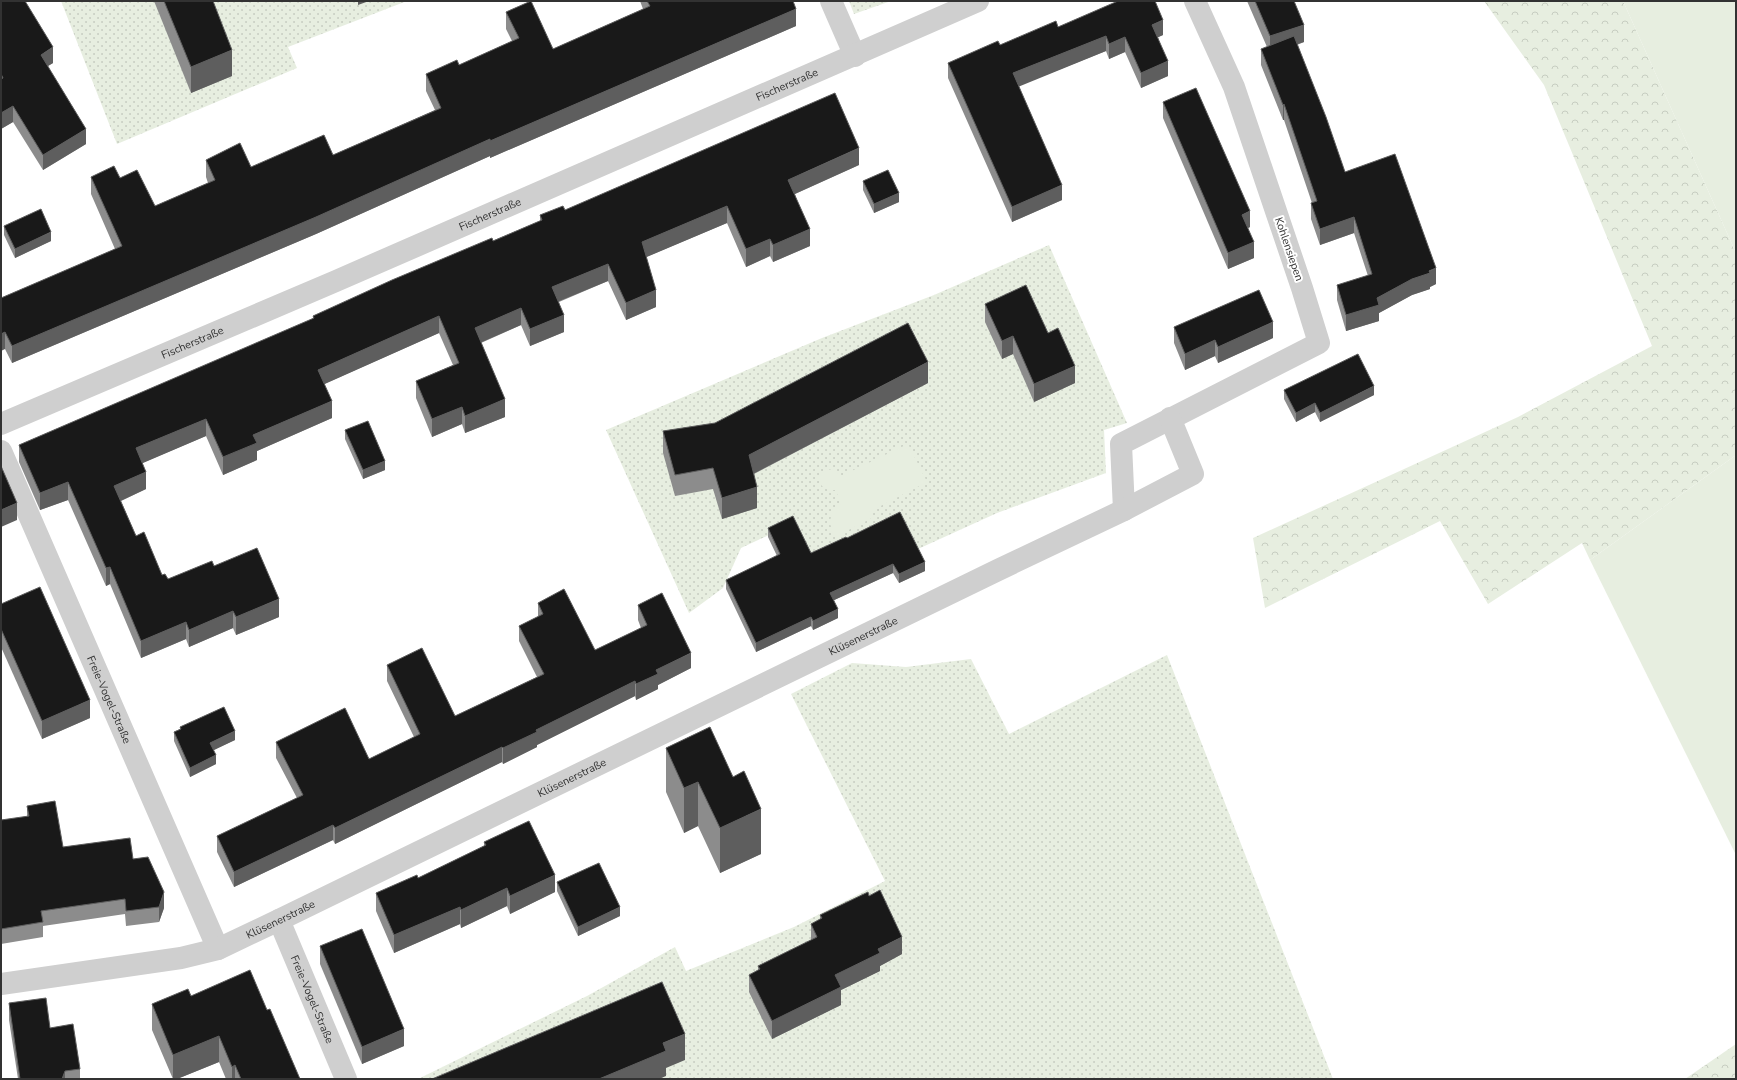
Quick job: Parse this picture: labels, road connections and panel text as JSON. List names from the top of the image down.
{
  "streets": {
    "street": [
      "Fischerstraße",
      "Kohlensiepen",
      "Klüsenerstraße",
      "Freie-Vogel-Straße"
    ]
  },
  "crossings": [
    ["Kohlensiepen", "Klüsenerstraße"],
    ["Klüsenerstraße", "Freie-Vogel-Straße"]
  ]
}
